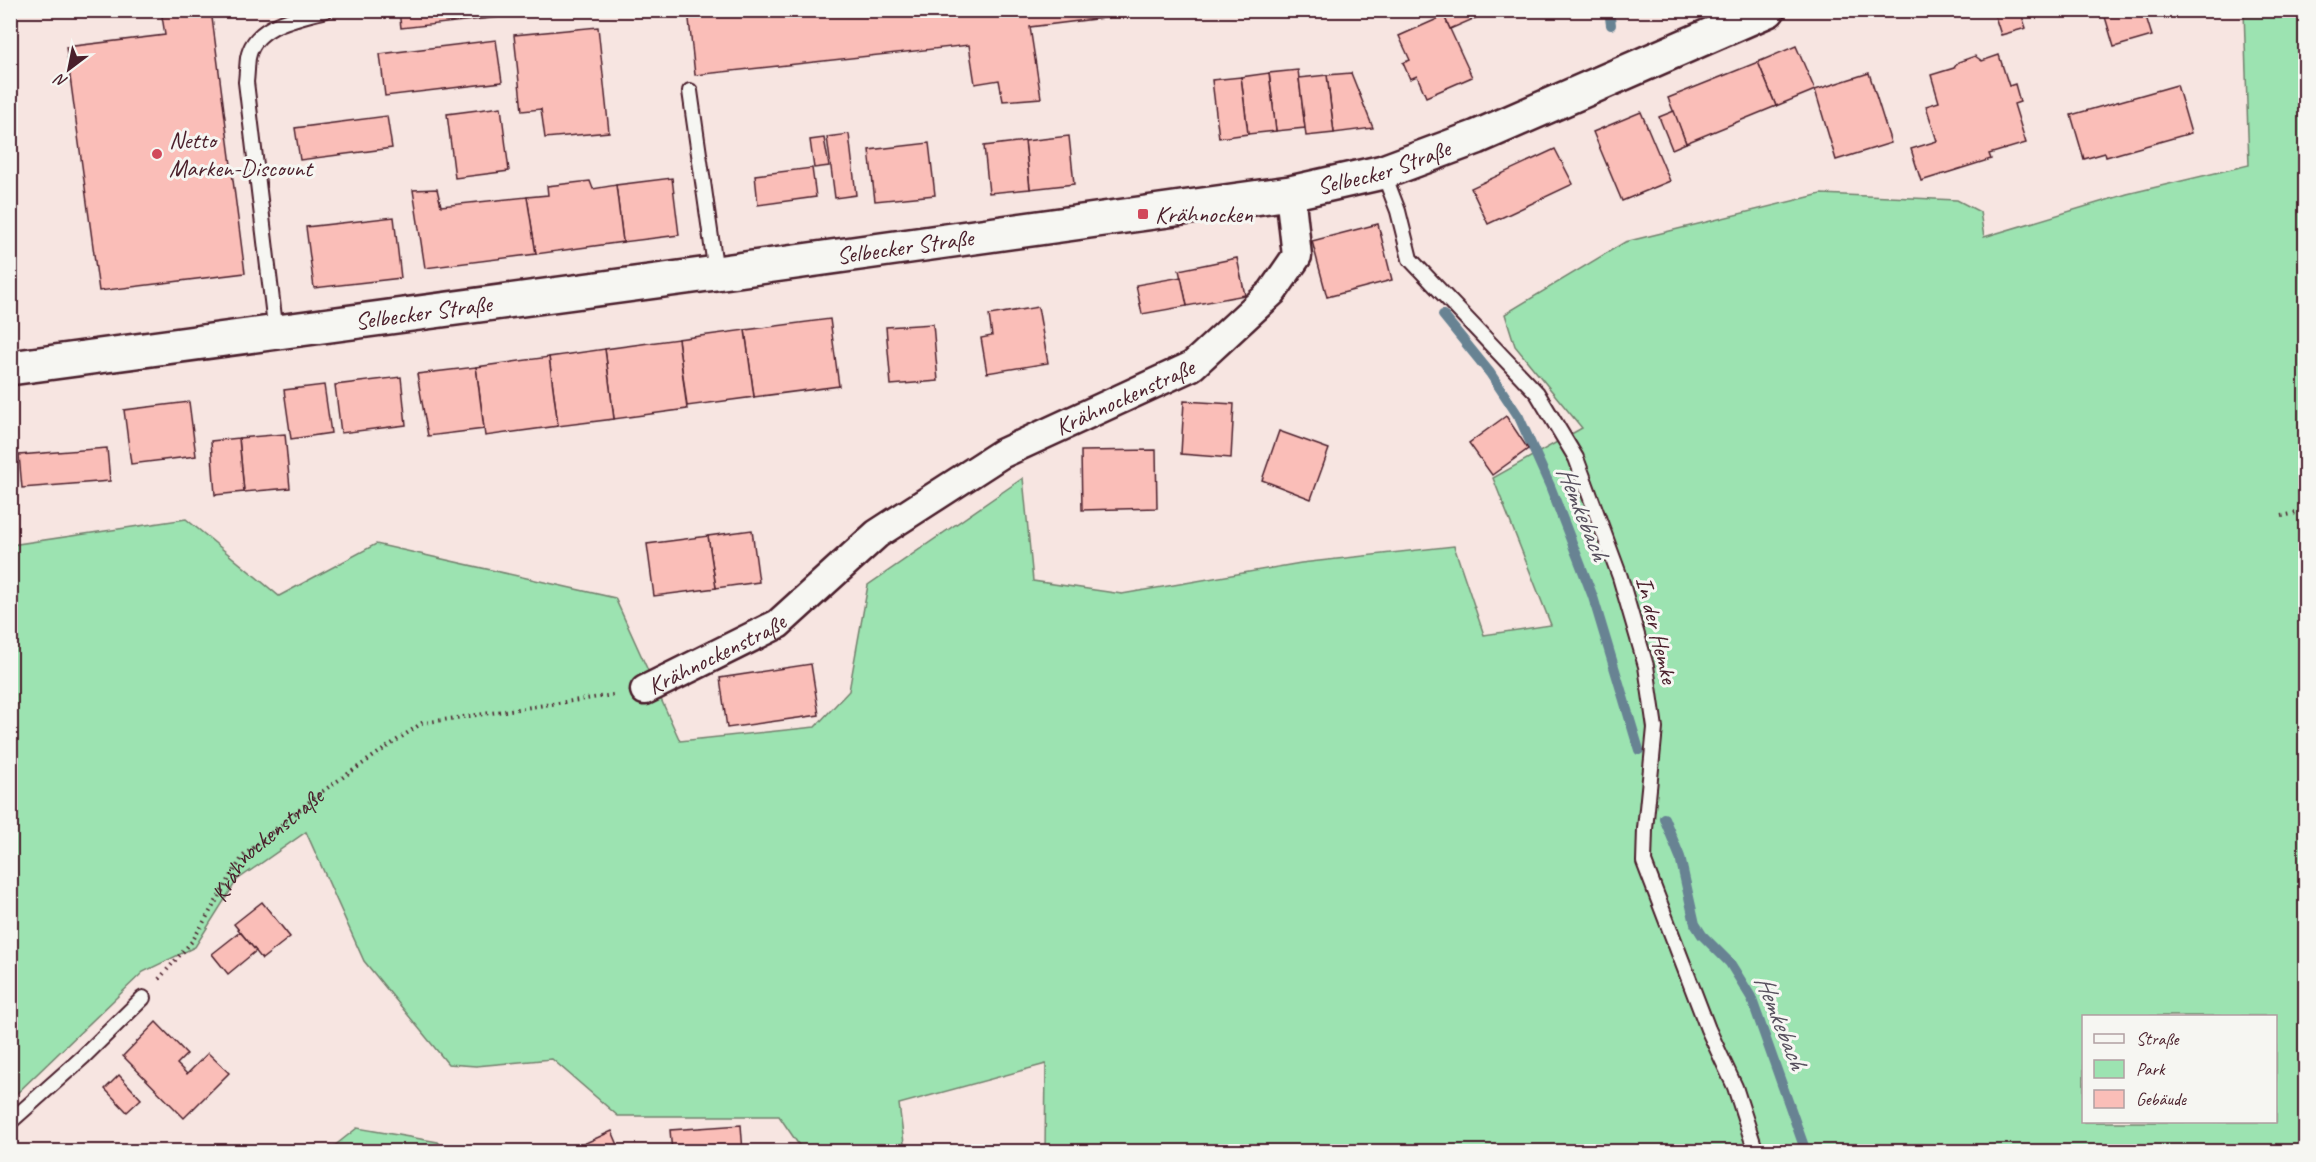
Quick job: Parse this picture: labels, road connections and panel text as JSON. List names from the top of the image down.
{
  "streets": {
    "main road": ["Selbecker Straße"],
    "street": ["Krähnockenstraße"],
    "lane": ["In der Hemke"]
  },
  "crossings": [
    ["Selbecker Straße", "Krähnockenstraße"],
    ["Selbecker Straße", "In der Hemke"]
  ],
  "water": ["Hemkebach"],
  "places": {
    "other": ["Netto Marken-Discount"],
    "transit": ["Krähnocken"]
  },
  "legend": ["Straße", "Park", "Gebäude"],
  "north": "bottom left"
}
